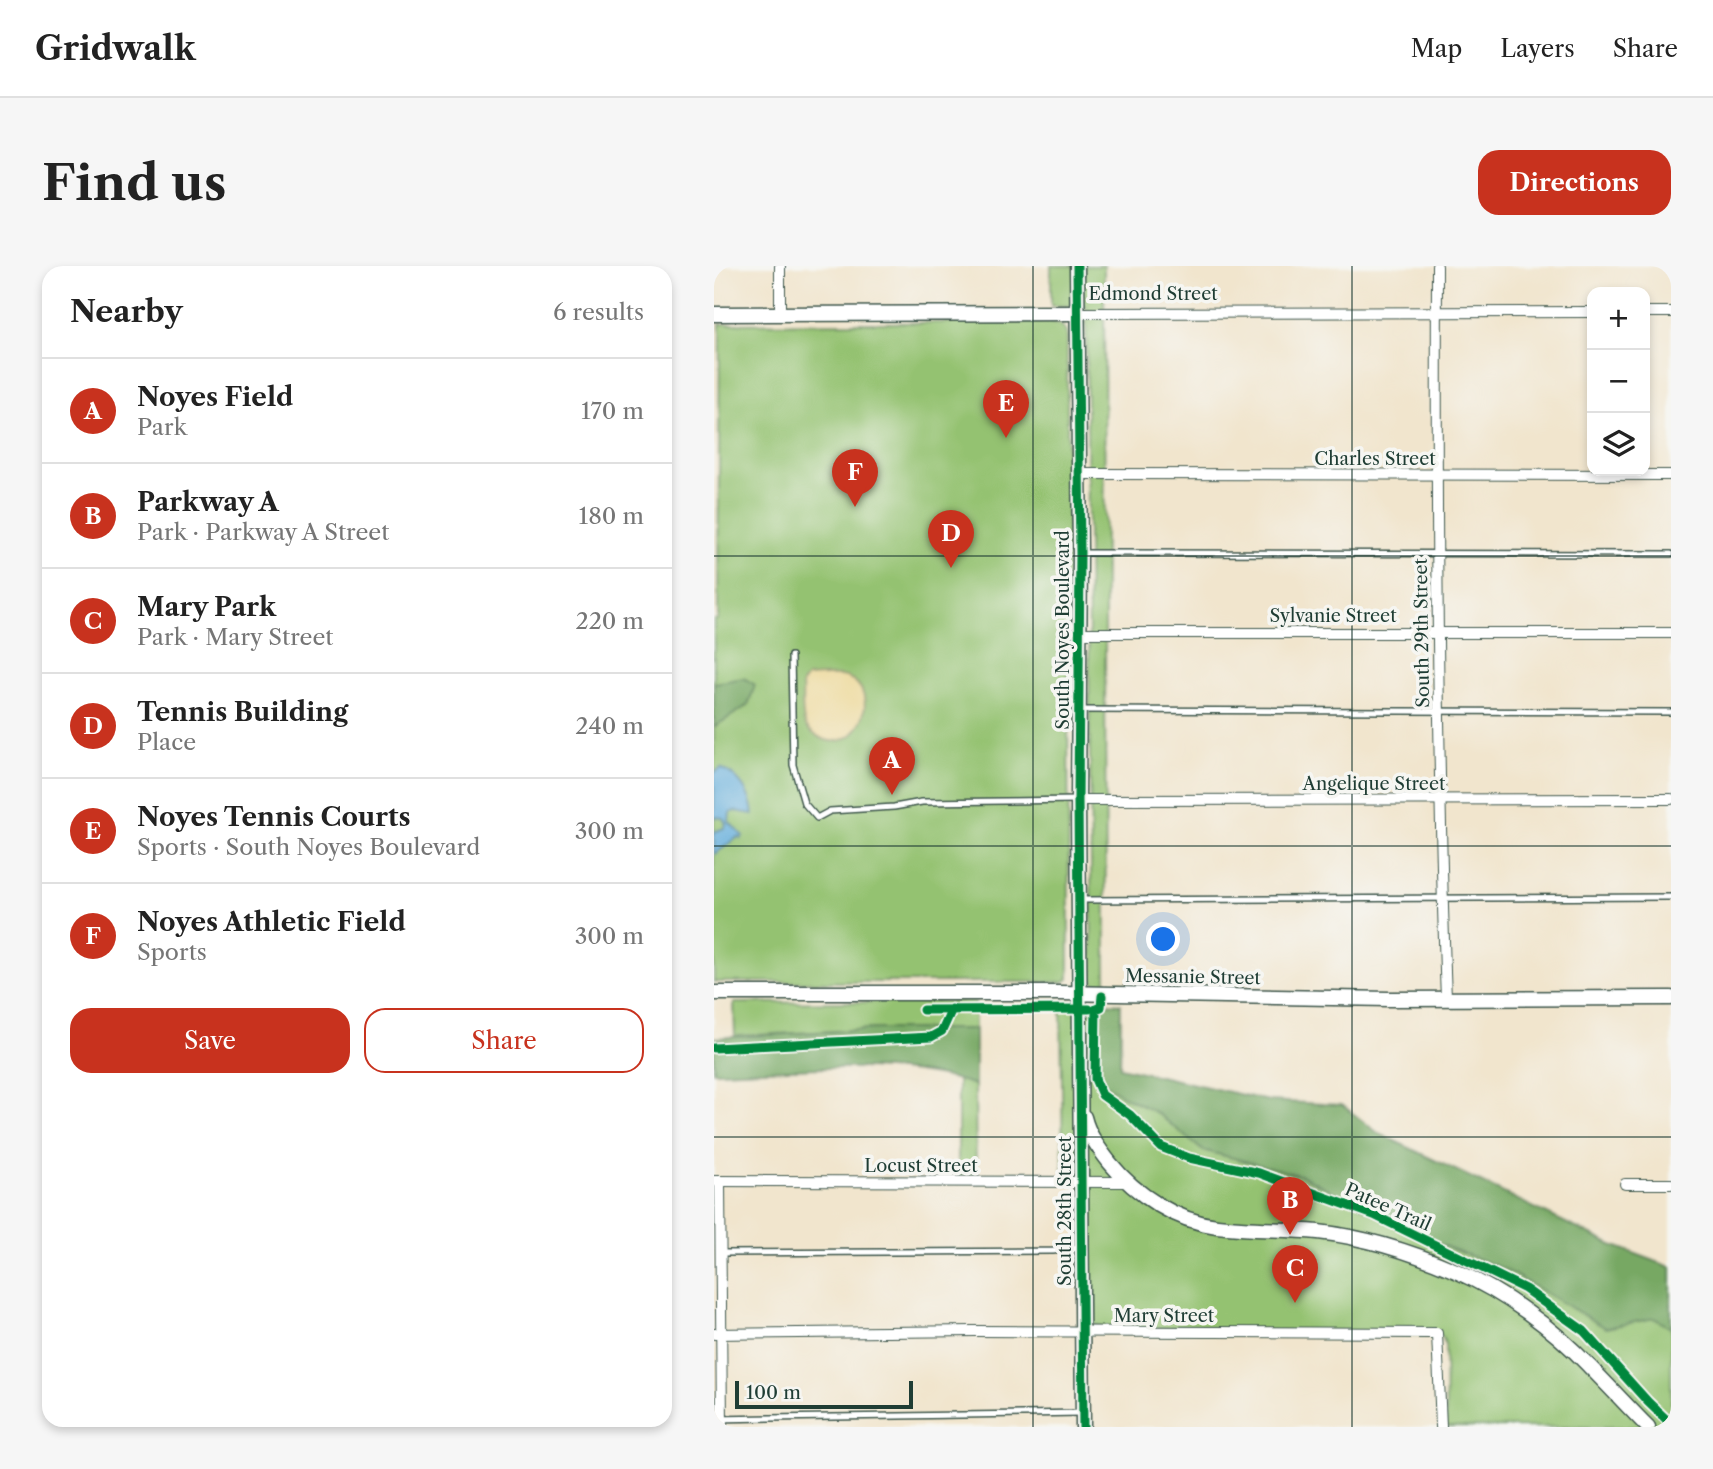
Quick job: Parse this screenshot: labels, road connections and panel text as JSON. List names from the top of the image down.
{
  "streets": {
    "street": [
      "Edmond Street",
      "Charles Street",
      "Sylvanie Street",
      "South Noyes Boulevard",
      "South 29th Street",
      "Angelique Street",
      "Messanie Street",
      "Locust Street",
      "South 28th Street",
      "Mary Street"
    ],
    "cycle path": ["Patee Trail"]
  },
  "crossings": [
    ["Edmond Street", "South Noyes Boulevard"],
    ["Edmond Street", "South 29th Street"],
    ["Charles Street", "South Noyes Boulevard"],
    ["Charles Street", "South 29th Street"],
    ["Sylvanie Street", "South Noyes Boulevard"],
    ["Sylvanie Street", "South 29th Street"],
    ["South Noyes Boulevard", "Angelique Street"],
    ["South Noyes Boulevard", "Messanie Street"],
    ["South Noyes Boulevard", "South 28th Street"],
    ["South 29th Street", "Angelique Street"],
    ["South 29th Street", "Messanie Street"],
    ["Messanie Street", "South 28th Street"],
    ["Locust Street", "South 28th Street"],
    ["South 28th Street", "Mary Street"]
  ],
  "scale_bar": "100 m",
  "page": {
    "header": "Gridwalk",
    "nav": ["Map", "Layers", "Share"],
    "buttons": [
      "Directions",
      ["Save", "Share"]
    ],
    "title": "Find us",
    "heading": ["Nearby", "6 results"],
    "map_buttons": ["+", "−"],
    "list": [
      {
        "mark": "A",
        "name": "Noyes Field",
        "note": "Park",
        "value": "170 m"
      },
      {
        "mark": "B",
        "name": "Parkway A",
        "note": "Park · Parkway A Street",
        "value": "180 m"
      },
      {
        "mark": "C",
        "name": "Mary Park",
        "note": "Park · Mary Street",
        "value": "220 m"
      },
      {
        "mark": "D",
        "name": "Tennis Building",
        "note": "Place",
        "value": "240 m"
      },
      {
        "mark": "E",
        "name": "Noyes Tennis Courts",
        "note": "Sports · South Noyes Boulevard",
        "value": "300 m"
      },
      {
        "mark": "F",
        "name": "Noyes Athletic Field",
        "note": "Sports",
        "value": "300 m"
      }
    ],
    "pins": [
      "E",
      "F",
      "D",
      "A",
      "B",
      "C"
    ],
    "scale": "100 m"
  }
}
